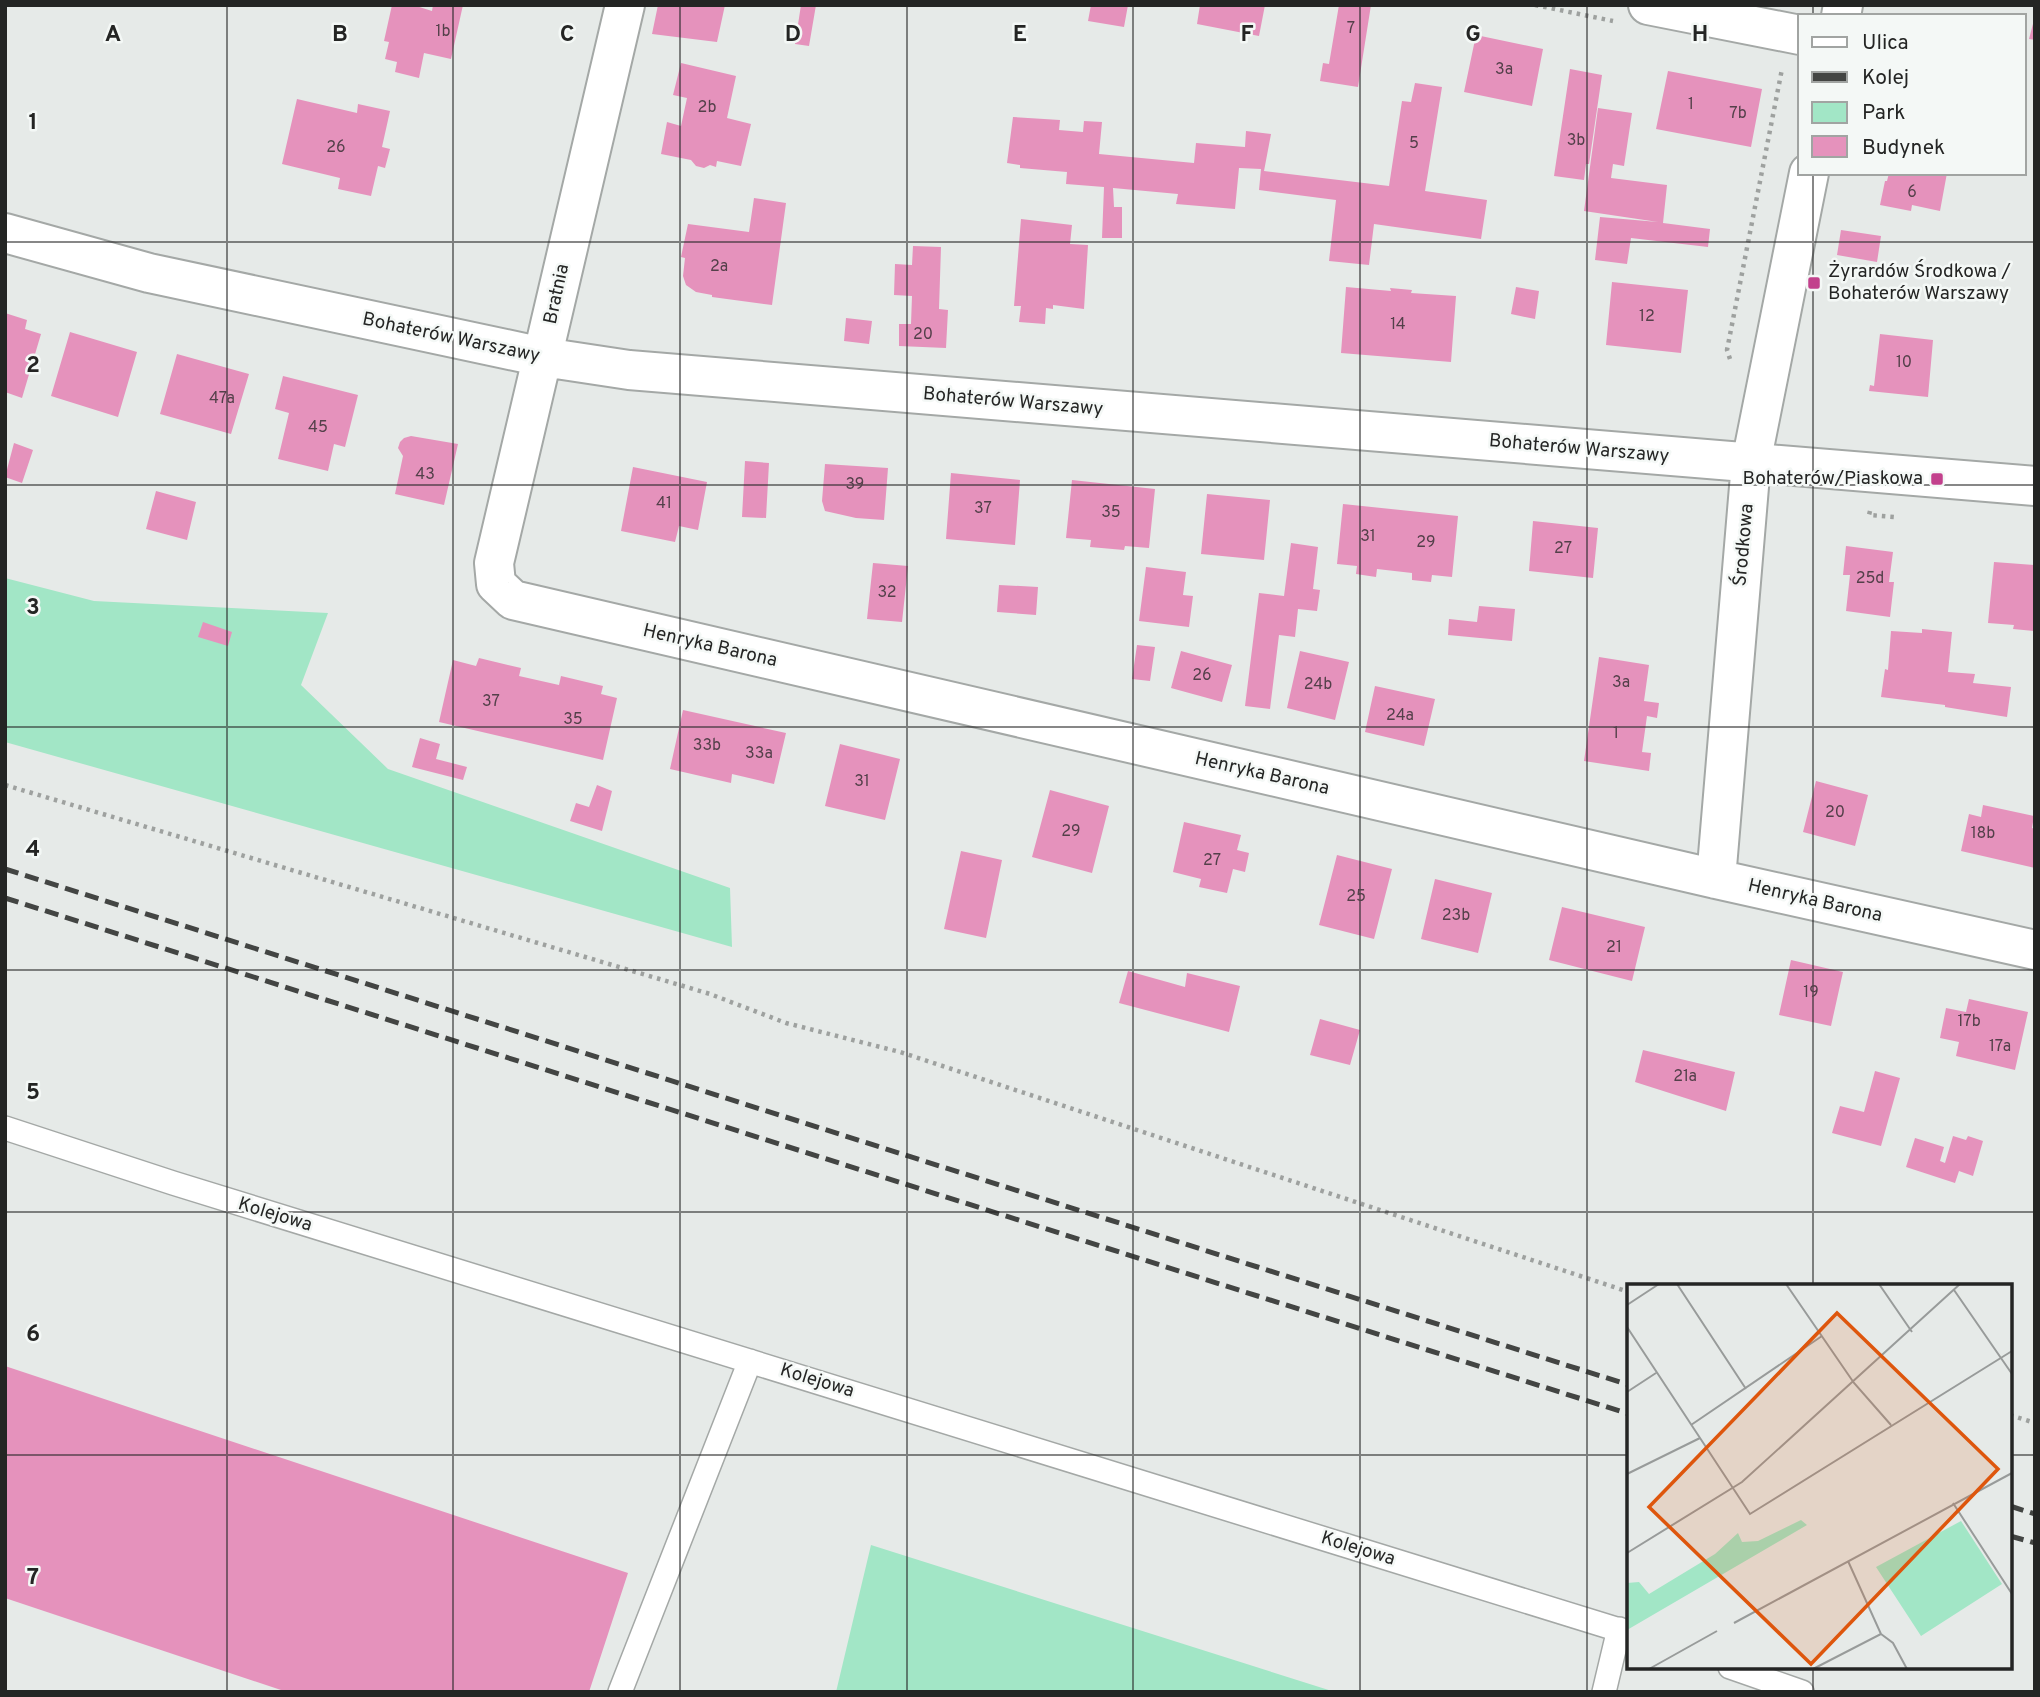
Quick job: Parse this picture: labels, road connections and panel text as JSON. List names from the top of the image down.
{
  "streets": {
    "street": [
      "Bratnia",
      "Bohaterów Warszawy",
      "Środkowa",
      "Henryka Barona"
    ],
    "lane": ["Kolejowa"]
  },
  "crossings": [
    ["Bratnia", "Bohaterów Warszawy"],
    ["Bratnia", "Henryka Barona"],
    ["Bohaterów Warszawy", "Środkowa"],
    ["Środkowa", "Henryka Barona"]
  ],
  "places": {
    "transit": ["Żyrardów Środkowa / Bohaterów Warszawy", "Bohaterów/Piaskowa"]
  },
  "house_numbers": [
    "7",
    "1b",
    "3a",
    "1",
    "2b",
    "7b",
    "3b",
    "5",
    "26",
    "6",
    "2a",
    "12",
    "14",
    "20",
    "10",
    "47a",
    "45",
    "43",
    "39",
    "41",
    "37",
    "35",
    "31",
    "29",
    "27",
    "25d",
    "32",
    "26",
    "3a",
    "24b",
    "37",
    "24a",
    "35",
    "1",
    "33b",
    "33a",
    "31",
    "20",
    "29",
    "18b",
    "27",
    "25",
    "23b",
    "21",
    "19",
    "17b",
    "17a",
    "21a"
  ],
  "legend": [
    "Ulica",
    "Kolej",
    "Park",
    "Budynek"
  ],
  "grid": {
    "columns": [
      "A",
      "B",
      "C",
      "D",
      "E",
      "F",
      "G",
      "H"
    ],
    "rows": [
      "1",
      "2",
      "3",
      "4",
      "5",
      "6",
      "7"
    ]
  }
}
